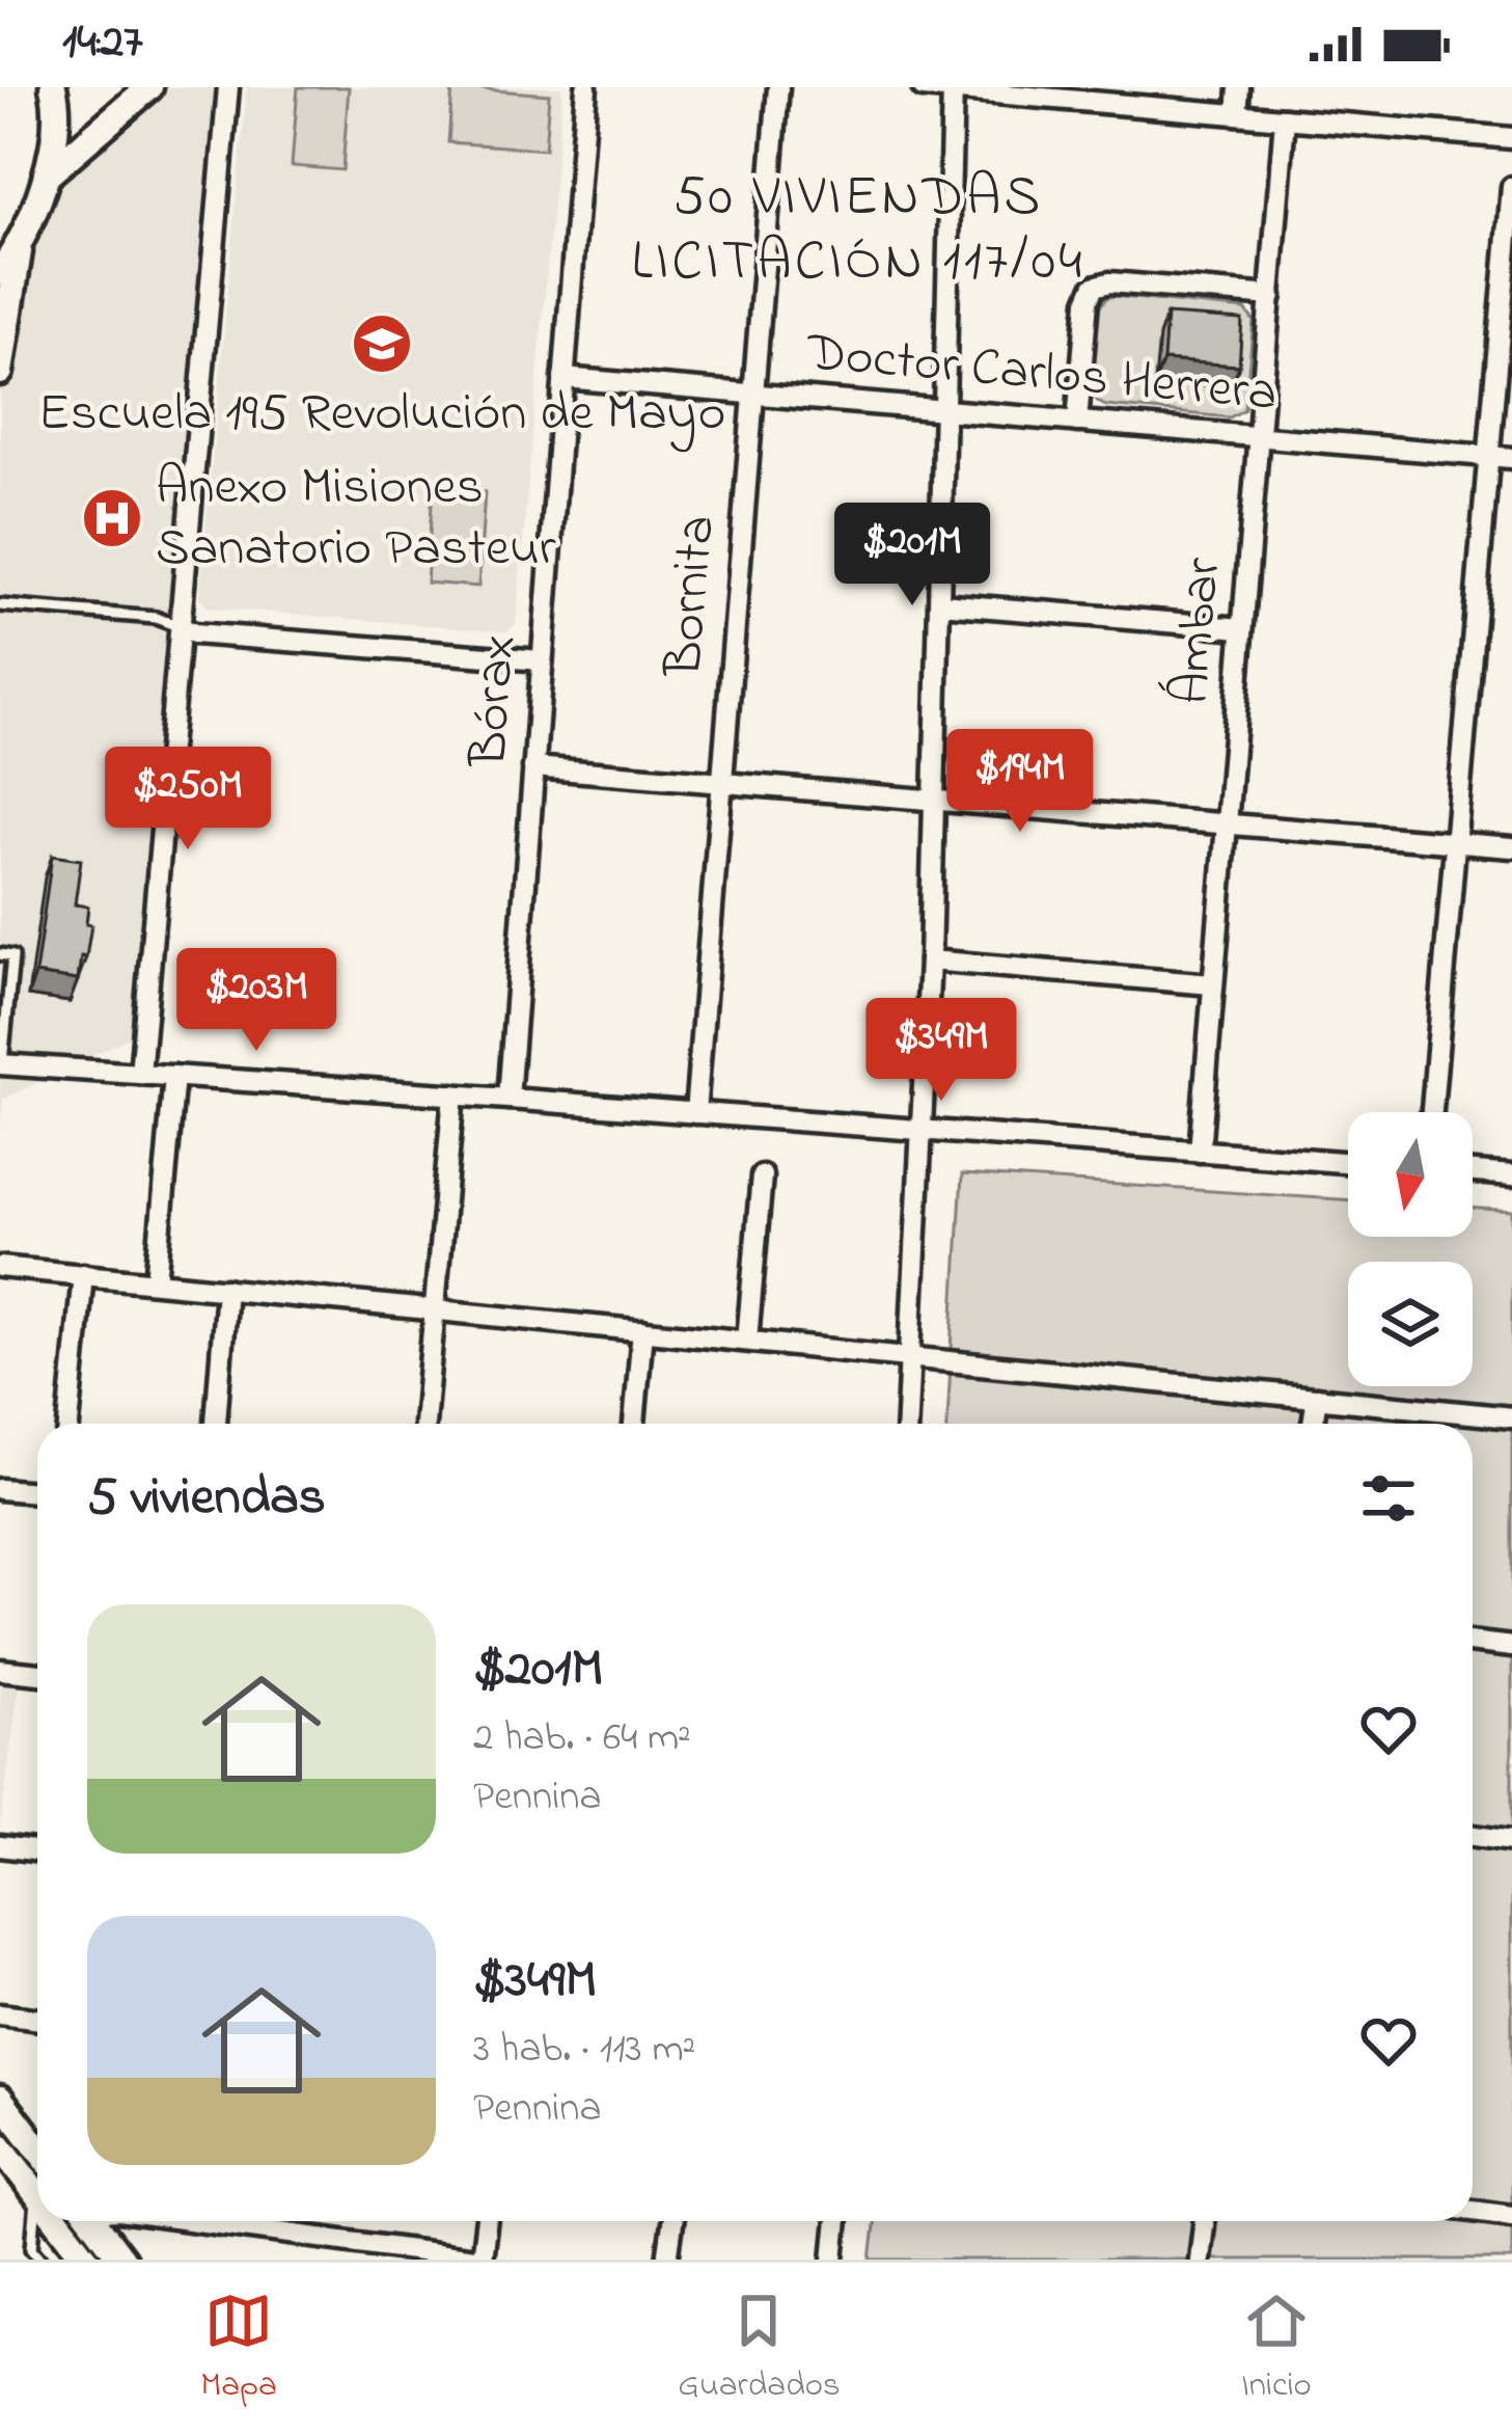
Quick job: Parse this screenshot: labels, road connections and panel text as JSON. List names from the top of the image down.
{
  "streets": {
    "street": [
      "Doctor Carlos Herrera",
      "Bornita",
      "Ámbar",
      "Bórax"
    ]
  },
  "crossings": [
    ["Doctor Carlos Herrera", "Bornita"],
    ["Doctor Carlos Herrera", "Ámbar"],
    ["Doctor Carlos Herrera", "Bórax"]
  ],
  "districts": ["50 VIVIENDAS LICITACIÓN 117/04"],
  "places": {
    "school or university": ["Escuela 195 Revolución de Mayo"],
    "hospital": ["Anexo Misiones Sanatorio Pasteur"]
  },
  "north": "bottom",
  "page": {
    "status": "14:27",
    "price": [
      "$201M",
      "$194M",
      "$250M",
      "$203M",
      "$349M"
    ],
    "heading": "5 viviendas",
    "list": [
      {
        "name": "$201M",
        "note": "2 hab. · 64 m² · Pennina"
      },
      {
        "name": "$349M",
        "note": "3 hab. · 113 m² · Pennina"
      }
    ],
    "tabs": ["Mapa", "Guardados", "Inicio"]
  }
}
